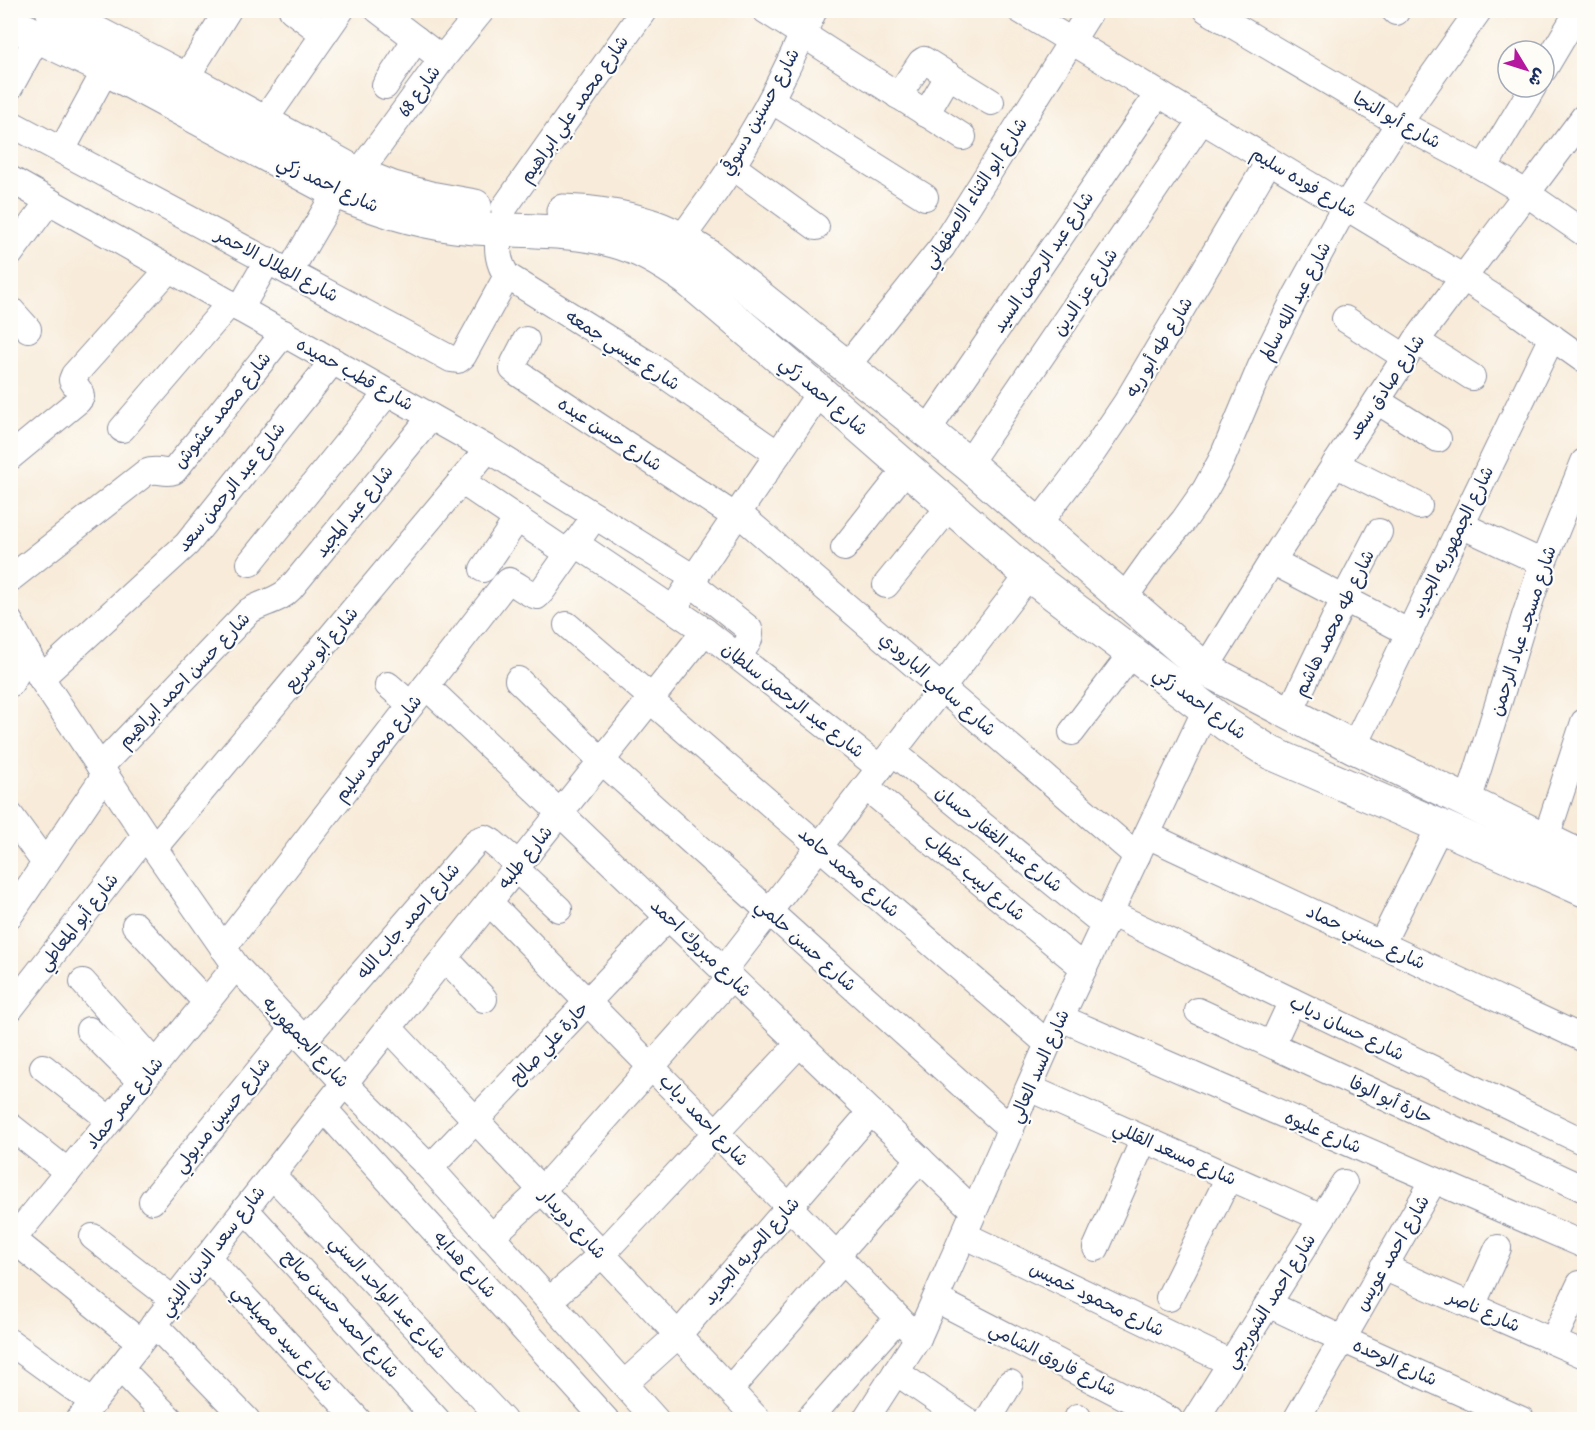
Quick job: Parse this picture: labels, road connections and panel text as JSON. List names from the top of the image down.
{
  "streets": {
    "street": [
      "شارع 68",
      "شارع محمد علي ابراهيم",
      "شارع حسنين دسوقي",
      "شارع أبو النجا",
      "شارع فوده سليم",
      "شارع احمد زكي",
      "شارع ابو الثناء الاصفهاني",
      "شارع عبد الرحمن السيد",
      "شارع الهلال الاحمر",
      "شارع عز الدين",
      "شارع عبد الله سالم",
      "شارع طه أبو ريه",
      "شارع عيسي جمعه",
      "شارع قطب حميده",
      "شارع صادق سعد",
      "شارع محمد عشوش",
      "شارع حسن عبده",
      "شارع عبد الرحمن سعد",
      "شارع عبد المجيد",
      "شارع الجمهوريه الجديد",
      "شارع طه محمد هاشم",
      "شارع مسجد عباد الرحمن",
      "شارع أبو سريع",
      "شارع حسن احمد ابراهيم",
      "شارع سامي البارودي",
      "شارع عبد الرحمن سلطان",
      "شارع محمد سليم",
      "شارع عبد الغفار حسان",
      "شارع طلبه",
      "شارع محمد حامد",
      "شارع لبيب خطاب",
      "شارع احمد جاب الله",
      "شارع أبو المعاطي",
      "شارع حسني حماد",
      "شارع حسن حلمي",
      "شارع مبروك احمد",
      "شارع حسان دياب",
      "شارع الجمهوريه",
      "حارة علي صالح",
      "شارع السد العالي",
      "حارة أبو الوفا",
      "شارع عمر حماد",
      "شارع حسين مدبولي",
      "شارع احمد دياب",
      "شارع عليوه",
      "شارع مسعد القللي",
      "شارع دويدار",
      "شارع سعد الدين الليثي",
      "شارع الحريه الجديد",
      "شارع احمد عويس",
      "شارع هدايه",
      "شارع عبد الواحد السني",
      "شارع محمود خميس",
      "شارع احمد الشوربجي",
      "شارع ناصر",
      "شارع احمد حسن صالح",
      "شارع سيد مصيلحي",
      "شارع فاروق الشامي",
      "شارع الوحده"
    ]
  },
  "crossings": [
    ["شارع 68", "شارع احمد زكي"],
    ["شارع 68", "شارع الهلال الاحمر"],
    ["شارع 68", "شارع قطب حميده"],
    ["شارع محمد علي ابراهيم", "شارع احمد زكي"],
    ["شارع حسنين دسوقي", "شارع احمد زكي"],
    ["شارع أبو النجا", "شارع عبد الله سالم"],
    ["شارع أبو النجا", "شارع صادق سعد"],
    ["شارع فوده سليم", "شارع ابو الثناء الاصفهاني"],
    ["شارع فوده سليم", "شارع عبد الرحمن السيد"],
    ["شارع فوده سليم", "شارع عز الدين"],
    ["شارع فوده سليم", "شارع عبد الله سالم"],
    ["شارع فوده سليم", "شارع طه أبو ريه"],
    ["شارع فوده سليم", "شارع صادق سعد"],
    ["شارع فوده سليم", "شارع الجمهوريه الجديد"],
    ["شارع احمد زكي", "شارع ابو الثناء الاصفهاني"],
    ["شارع احمد زكي", "شارع عبد الرحمن السيد"],
    ["شارع احمد زكي", "شارع عز الدين"],
    ["شارع احمد زكي", "شارع عبد الله سالم"],
    ["شارع احمد زكي", "شارع طه أبو ريه"],
    ["شارع احمد زكي", "شارع صادق سعد"],
    ["شارع احمد زكي", "شارع الجمهوريه الجديد"],
    ["شارع احمد زكي", "شارع طه محمد هاشم"],
    ["شارع احمد زكي", "شارع مسجد عباد الرحمن"],
    ["شارع احمد زكي", "شارع السد العالي"],
    ["شارع الهلال الاحمر", "شارع عيسي جمعه"],
    ["شارع قطب حميده", "شارع محمد عشوش"],
    ["شارع قطب حميده", "شارع عبد الرحمن سعد"],
    ["شارع قطب حميده", "شارع عبد المجيد"],
    ["شارع قطب حميده", "شارع أبو سريع"],
    ["شارع قطب حميده", "شارع عبد الرحمن سلطان"],
    ["شارع حسن عبده", "شارع سامي البارودي"],
    ["شارع عبد الرحمن سعد", "شارع الجمهوريه"],
    ["شارع عبد المجيد", "شارع حسن احمد ابراهيم"],
    ["شارع أبو سريع", "شارع عبد الرحمن سلطان"],
    ["شارع أبو سريع", "شارع أبو المعاطي"],
    ["شارع أبو سريع", "شارع الجمهوريه"],
    ["شارع حسن احمد ابراهيم", "شارع الجمهوريه"],
    ["شارع سامي البارودي", "شارع حسني حماد"],
    ["شارع سامي البارودي", "شارع السد العالي"],
    ["شارع عبد الرحمن سلطان", "شارع محمد سليم"],
    ["شارع عبد الرحمن سلطان", "شارع عبد الغفار حسان"],
    ["شارع عبد الرحمن سلطان", "شارع طلبه"],
    ["شارع عبد الرحمن سلطان", "شارع لبيب خطاب"],
    ["شارع محمد سليم", "شارع مبروك احمد"],
    ["شارع محمد سليم", "شارع الجمهوريه"],
    ["شارع محمد سليم", "شارع عمر حماد"],
    ["شارع عبد الغفار حسان", "شارع لبيب خطاب"],
    ["شارع عبد الغفار حسان", "شارع حسان دياب"],
    ["شارع عبد الغفار حسان", "شارع السد العالي"],
    ["شارع طلبه", "شارع محمد حامد"],
    ["شارع طلبه", "شارع احمد جاب الله"],
    ["شارع طلبه", "شارع حسن حلمي"],
    ["شارع طلبه", "شارع مبروك احمد"],
    ["شارع طلبه", "شارع الجمهوريه"],
    ["شارع طلبه", "شارع احمد دياب"],
    ["شارع طلبه", "شارع دويدار"],
    ["شارع طلبه", "شارع سعد الدين الليثي"],
    ["شارع محمد حامد", "شارع السد العالي"],
    ["شارع لبيب خطاب", "شارع السد العالي"],
    ["شارع احمد جاب الله", "شارع الجمهوريه"],
    ["شارع احمد جاب الله", "شارع حسين مدبولي"],
    ["شارع أبو المعاطي", "شارع الجمهوريه"],
    ["شارع حسني حماد", "شارع السد العالي"],
    ["شارع حسن حلمي", "شارع السد العالي"],
    ["شارع مبروك احمد", "حارة علي صالح"],
    ["شارع مبروك احمد", "شارع السد العالي"],
    ["شارع مبروك احمد", "شارع الحريه الجديد"],
    ["شارع حسان دياب", "شارع السد العالي"],
    ["شارع الجمهوريه", "حارة علي صالح"],
    ["شارع الجمهوريه", "شارع عمر حماد"],
    ["شارع الجمهوريه", "شارع حسين مدبولي"],
    ["شارع الجمهوريه", "شارع سعد الدين الليثي"],
    ["شارع الجمهوريه", "شارع الحريه الجديد"],
    ["حارة علي صالح", "شارع احمد دياب"],
    ["حارة علي صالح", "شارع دويدار"],
    ["شارع السد العالي", "شارع احمد دياب"],
    ["شارع السد العالي", "شارع عليوه"],
    ["شارع السد العالي", "شارع مسعد القللي"],
    ["شارع السد العالي", "شارع محمود خميس"],
    ["شارع السد العالي", "شارع فاروق الشامي"],
    ["شارع احمد دياب", "شارع الحريه الجديد"],
    ["شارع عليوه", "شارع احمد عويس"],
    ["شارع مسعد القللي", "شارع احمد الشوربجي"],
    ["شارع دويدار", "شارع الحريه الجديد"],
    ["شارع سعد الدين الليثي", "شارع هدايه"],
    ["شارع سعد الدين الليثي", "شارع عبد الواحد السني"],
    ["شارع سعد الدين الليثي", "شارع احمد حسن صالح"],
    ["شارع سعد الدين الليثي", "شارع سيد مصيلحي"],
    ["شارع احمد عويس", "شارع ناصر"],
    ["شارع احمد عويس", "شارع الوحده"],
    ["شارع محمود خميس", "شارع احمد الشوربجي"],
    ["شارع احمد الشوربجي", "شارع الوحده"]
  ],
  "north": "bottom right"
}
